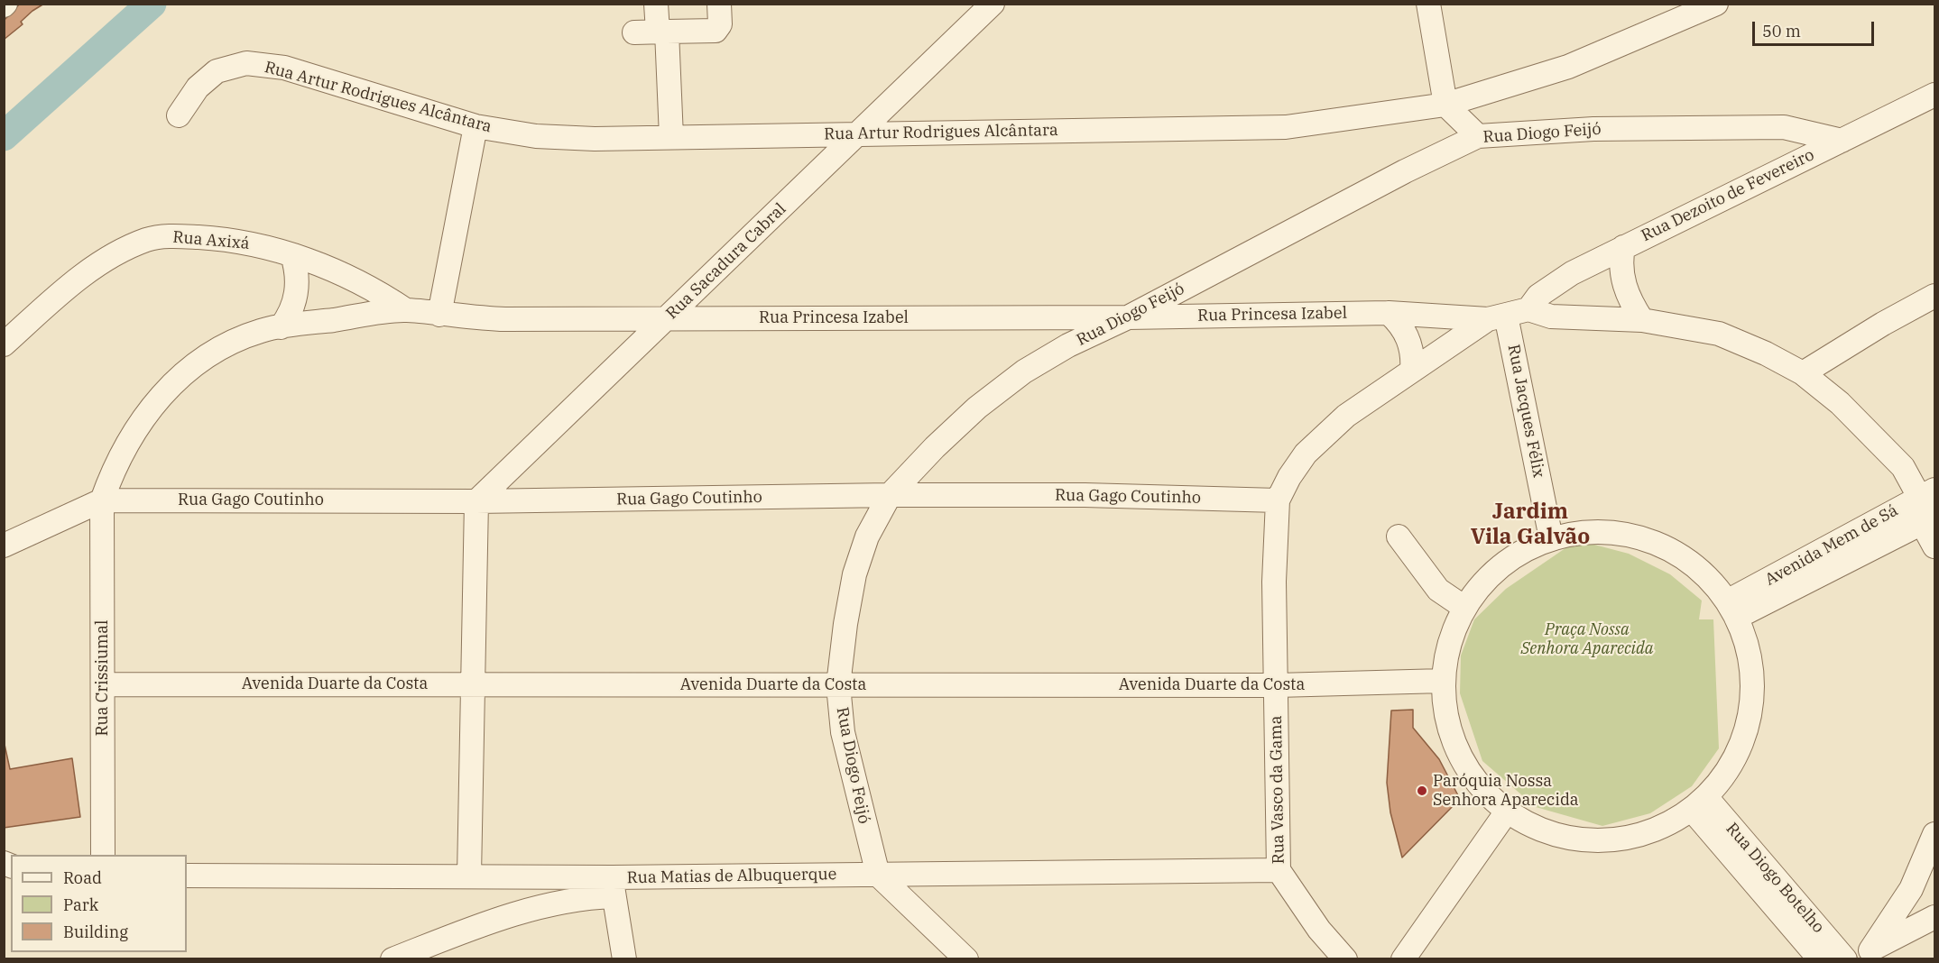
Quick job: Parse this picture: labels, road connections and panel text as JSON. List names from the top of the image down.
{
  "streets": {
    "street": [
      "Rua Artur Rodrigues Alcântara",
      "Rua Diogo Feijó",
      "Rua Dezoito de Fevereiro",
      "Rua Axixá",
      "Rua Sacadura Cabral",
      "Rua Princesa Izabel",
      "Rua Jacques Félix",
      "Rua Gago Coutinho",
      "Avenida Mem de Sá",
      "Rua Crissiumal",
      "Avenida Duarte da Costa",
      "Rua Vasco da Gama",
      "Rua Matias de Albuquerque",
      "Rua Diogo Botelho"
    ]
  },
  "crossings": [
    ["Rua Artur Rodrigues Alcântara", "Rua Sacadura Cabral"],
    ["Rua Diogo Feijó", "Rua Dezoito de Fevereiro"],
    ["Rua Diogo Feijó", "Rua Princesa Izabel"],
    ["Rua Diogo Feijó", "Rua Gago Coutinho"],
    ["Rua Diogo Feijó", "Avenida Duarte da Costa"],
    ["Rua Diogo Feijó", "Rua Matias de Albuquerque"],
    ["Rua Dezoito de Fevereiro", "Rua Princesa Izabel"],
    ["Rua Axixá", "Rua Princesa Izabel"],
    ["Rua Sacadura Cabral", "Rua Princesa Izabel"],
    ["Rua Sacadura Cabral", "Rua Gago Coutinho"],
    ["Rua Princesa Izabel", "Rua Jacques Félix"],
    ["Rua Princesa Izabel", "Rua Gago Coutinho"],
    ["Rua Princesa Izabel", "Rua Crissiumal"],
    ["Rua Gago Coutinho", "Rua Crissiumal"],
    ["Rua Gago Coutinho", "Rua Vasco da Gama"],
    ["Rua Crissiumal", "Avenida Duarte da Costa"],
    ["Avenida Duarte da Costa", "Rua Vasco da Gama"],
    ["Rua Vasco da Gama", "Rua Matias de Albuquerque"]
  ],
  "districts": ["Jardim Vila Galvão"],
  "parks": ["Praça Nossa Senhora Aparecida"],
  "places": ["Paróquia Nossa Senhora Aparecida"],
  "legend": ["Road", "Park", "Building"],
  "scale_bar": "50 m"
}
